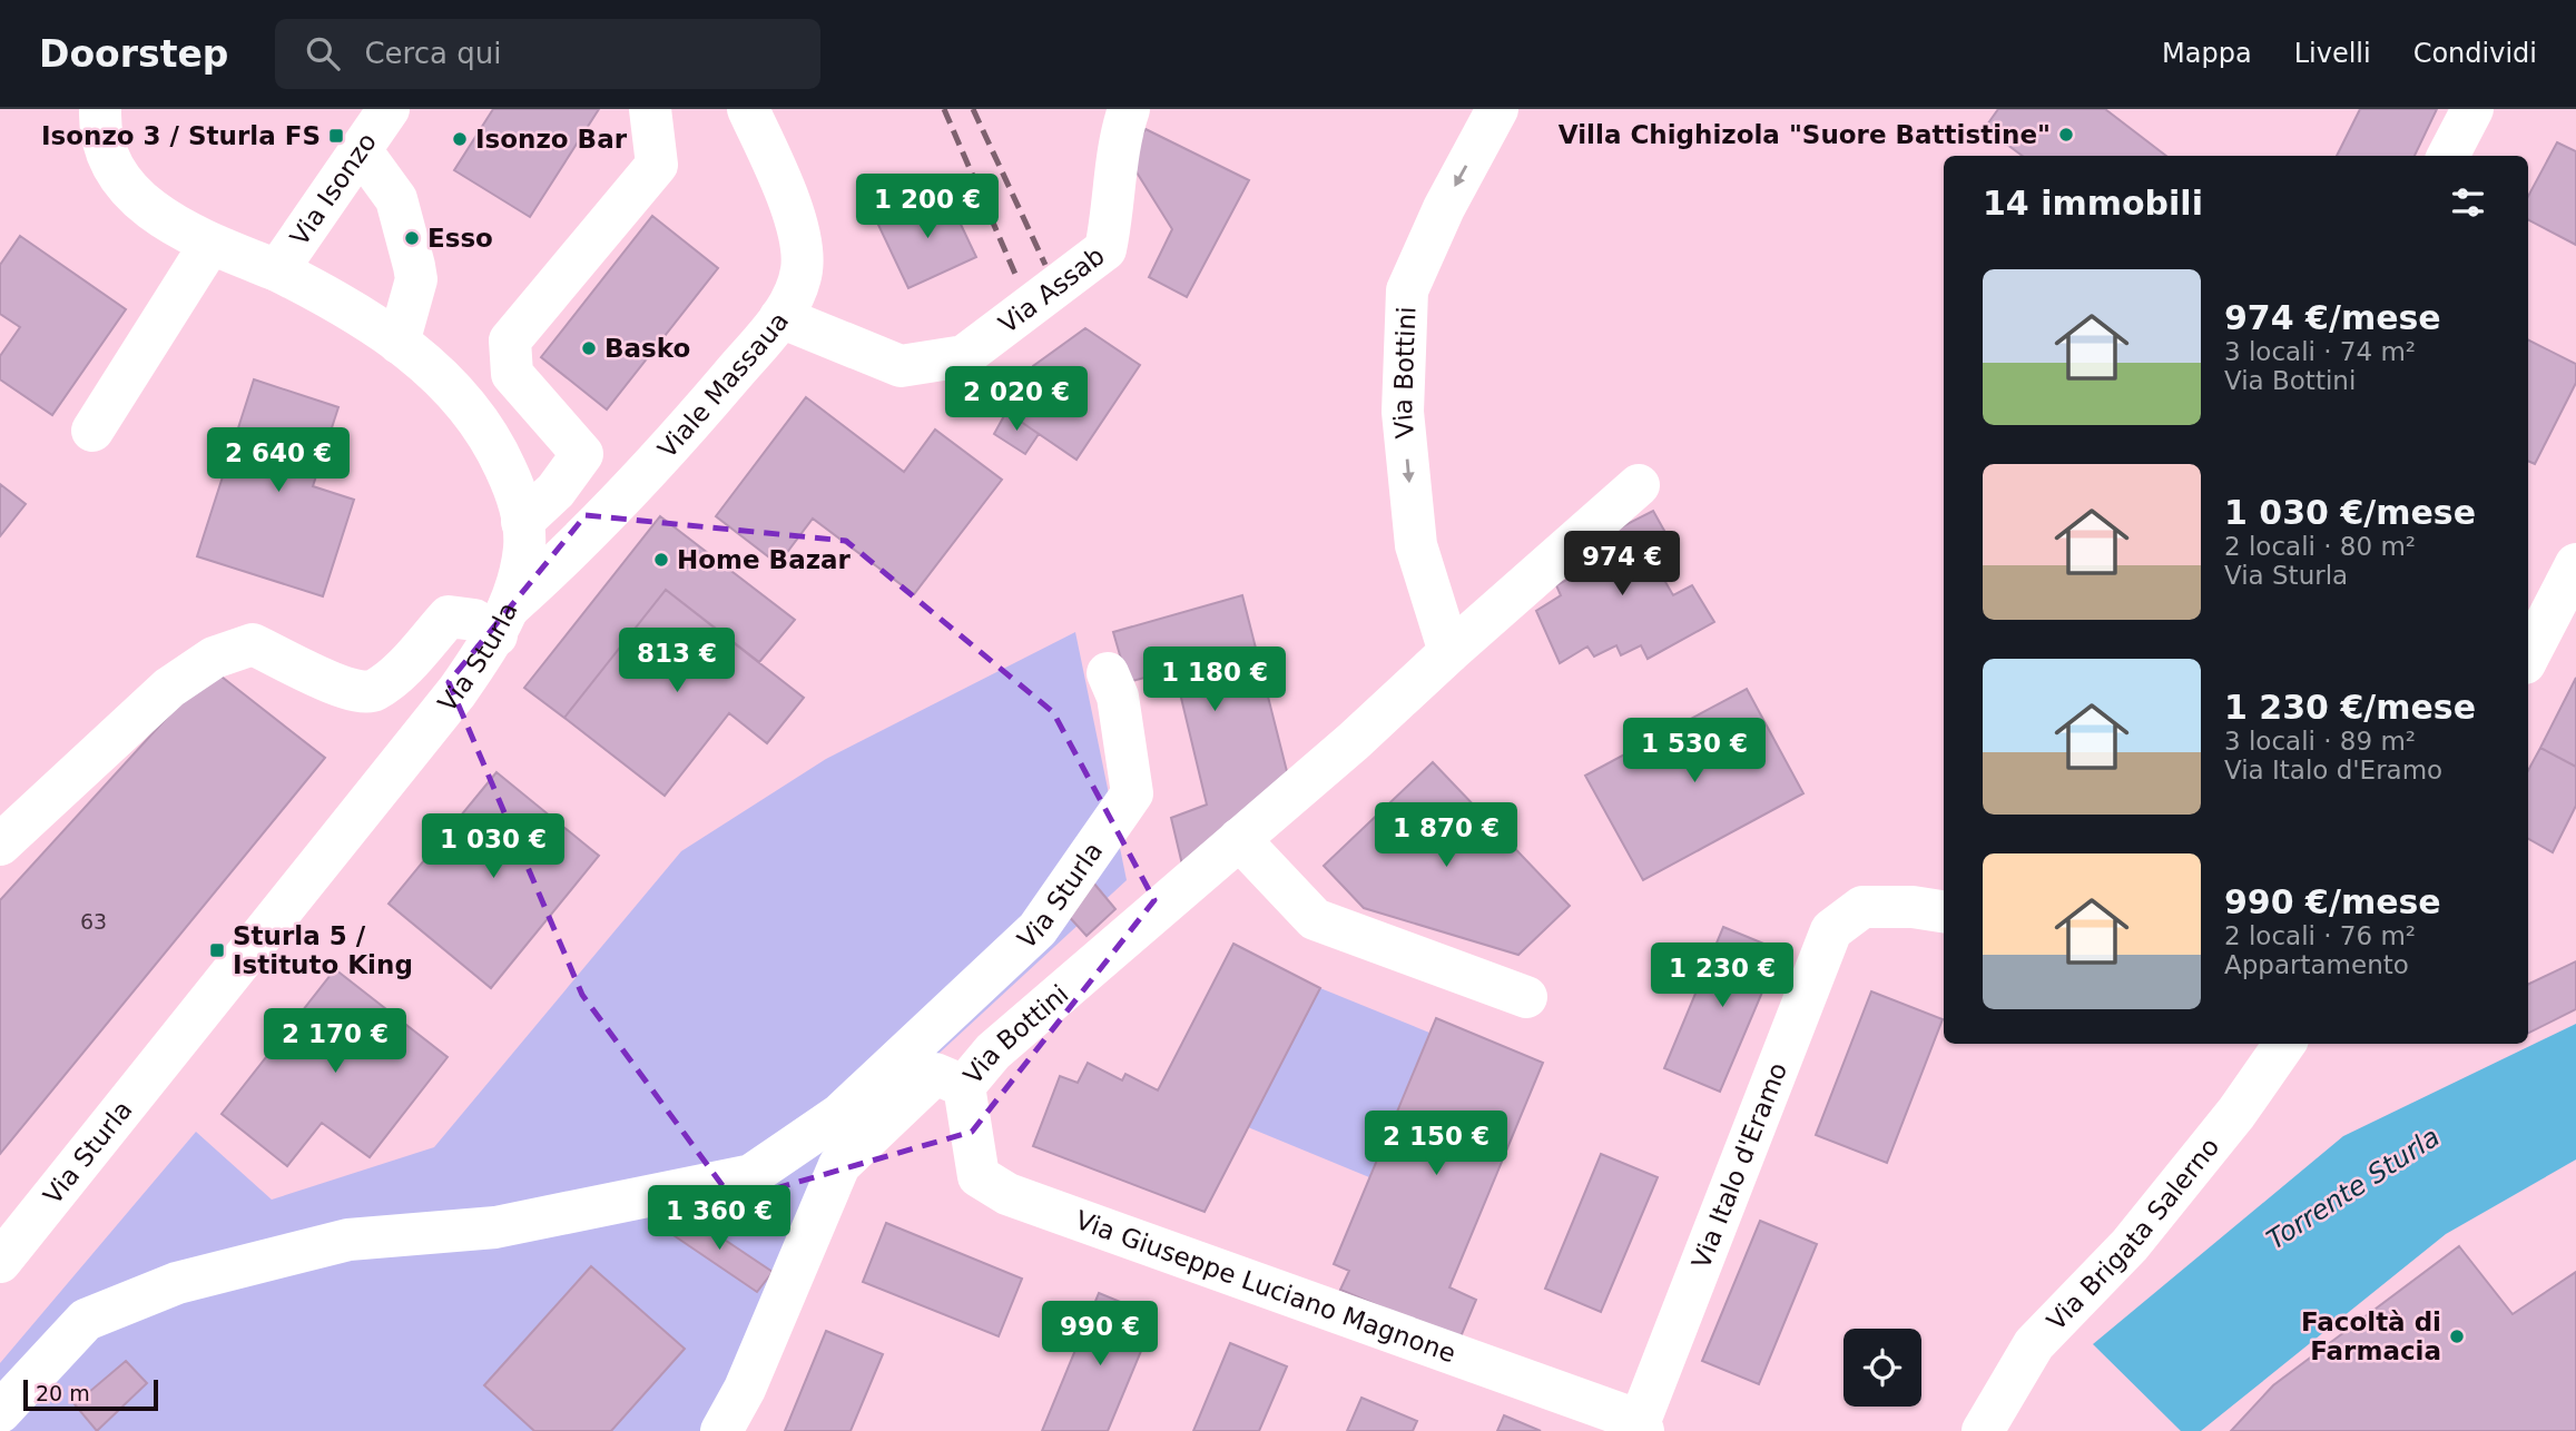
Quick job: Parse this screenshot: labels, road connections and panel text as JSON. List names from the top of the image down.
{
  "streets": {
    "street": [
      "Via Isonzo",
      "Via Assab",
      "Via Bottini",
      "Viale Massaua",
      "Via Sturla",
      "Via Italo d'Eramo",
      "Via Brigata Salerno",
      "Via Giuseppe Luciano Magnone"
    ]
  },
  "crossings": [
    ["Via Isonzo", "Via Sturla"],
    ["Via Assab", "Viale Massaua"],
    ["Via Bottini", "Via Giuseppe Luciano Magnone"],
    ["Viale Massaua", "Via Sturla"],
    ["Via Italo d'Eramo", "Via Giuseppe Luciano Magnone"]
  ],
  "water": ["Torrente Sturla"],
  "places": {
    "other": [
      "Villa Chighizola \"Suore Battistine\"",
      "Isonzo Bar",
      "Esso",
      "Basko",
      "Home Bazar",
      "Facoltà di Farmacia"
    ],
    "transit": ["Isonzo 3 / Sturla FS", "Sturla 5 / Istituto King"]
  },
  "house_numbers": ["63"],
  "scale_bar": "20 m",
  "page": {
    "header": "Doorstep",
    "search": "Cerca qui",
    "nav": ["Mappa", "Livelli", "Condividi"],
    "heading": "14 immobili",
    "price": [
      "1 200 €",
      "2 020 €",
      "2 640 €",
      "974 €",
      "813 €",
      "1 180 €",
      "1 530 €",
      "1 870 €",
      "1 030 €",
      "1 230 €",
      "2 170 €",
      "2 150 €",
      "1 360 €",
      "990 €"
    ],
    "list": [
      {
        "name": "974 €/mese",
        "note": "3 locali · 74 m² · Via Bottini"
      },
      {
        "name": "1 030 €/mese",
        "note": "2 locali · 80 m² · Via Sturla"
      },
      {
        "name": "1 230 €/mese",
        "note": "3 locali · 89 m² · Via Italo d'Eramo"
      },
      {
        "name": "990 €/mese",
        "note": "2 locali · 76 m² · Appartamento"
      }
    ],
    "scale": "20 m"
  }
}
